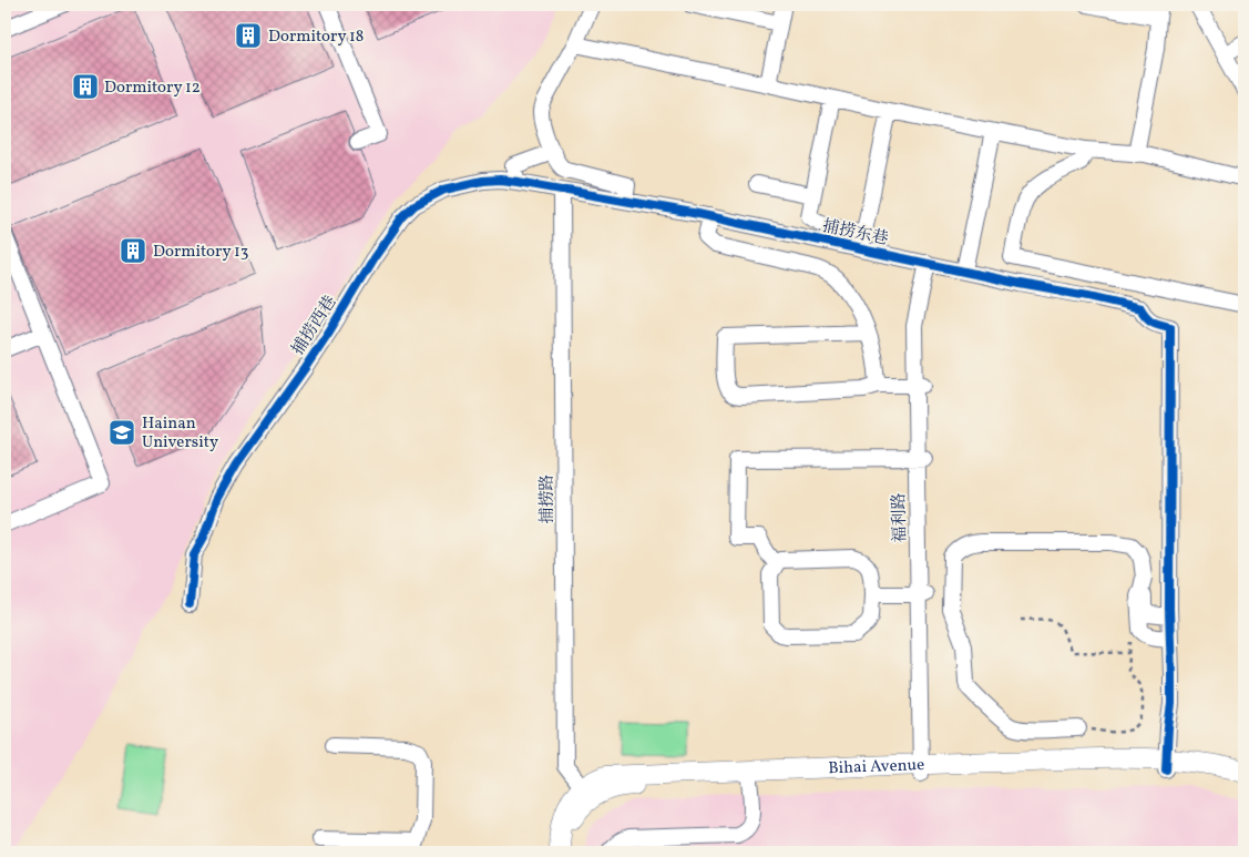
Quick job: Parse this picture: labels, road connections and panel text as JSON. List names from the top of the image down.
{
  "streets": {
    "main road": ["Bihai Avenue"],
    "street": [
      "捕捞东巷",
      "捕捞西巷",
      "捕捞路",
      "福利路"
    ]
  },
  "crossings": [
    ["捕捞东巷", "捕捞西巷"],
    ["捕捞东巷", "捕捞路"],
    ["捕捞东巷", "福利路"],
    ["捕捞西巷", "捕捞路"],
    ["捕捞路", "Bihai Avenue"],
    ["福利路", "Bihai Avenue"]
  ],
  "places": {
    "building": ["Dormitory 18", "Dormitory 12", "Dormitory 13"],
    "school or university": ["Hainan University"]
  }
}
